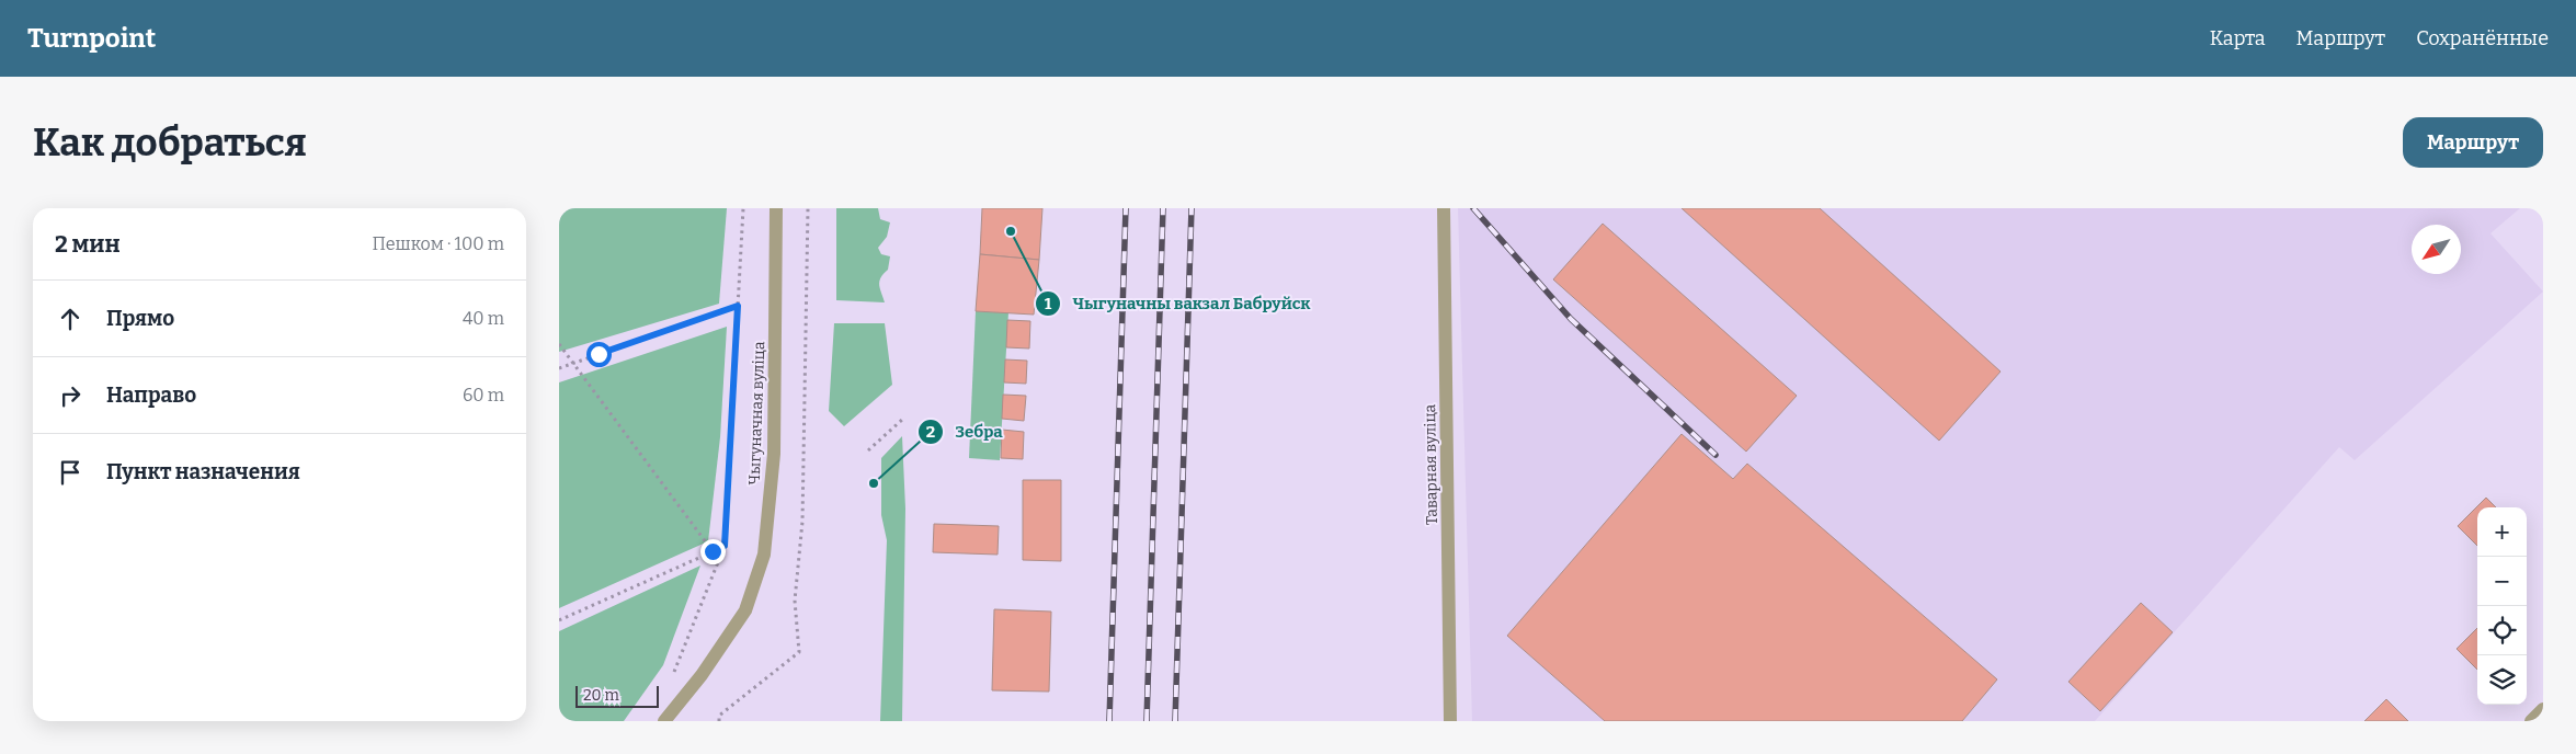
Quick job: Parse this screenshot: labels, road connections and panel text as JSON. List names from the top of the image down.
{
  "streets": {
    "street": ["Чыгуначная вуліца", "Таварная вуліца"]
  },
  "places": ["Чыгуначны вакзал Бабруйск", "Зебра"],
  "scale_bar": "20 m",
  "north": "bottom left",
  "page": {
    "header": "Turnpoint",
    "nav": ["Карта", "Маршрут", "Сохранённые"],
    "buttons": "Маршрут",
    "title": "Как добраться",
    "heading": ["2 мин", "Пешком · 100 m"],
    "list": [
      ["Прямо", "40 m"],
      ["Направо", "60 m"],
      "Пункт назначения"
    ],
    "map_buttons": ["+", "−"],
    "scale": "20 m"
  }
}
